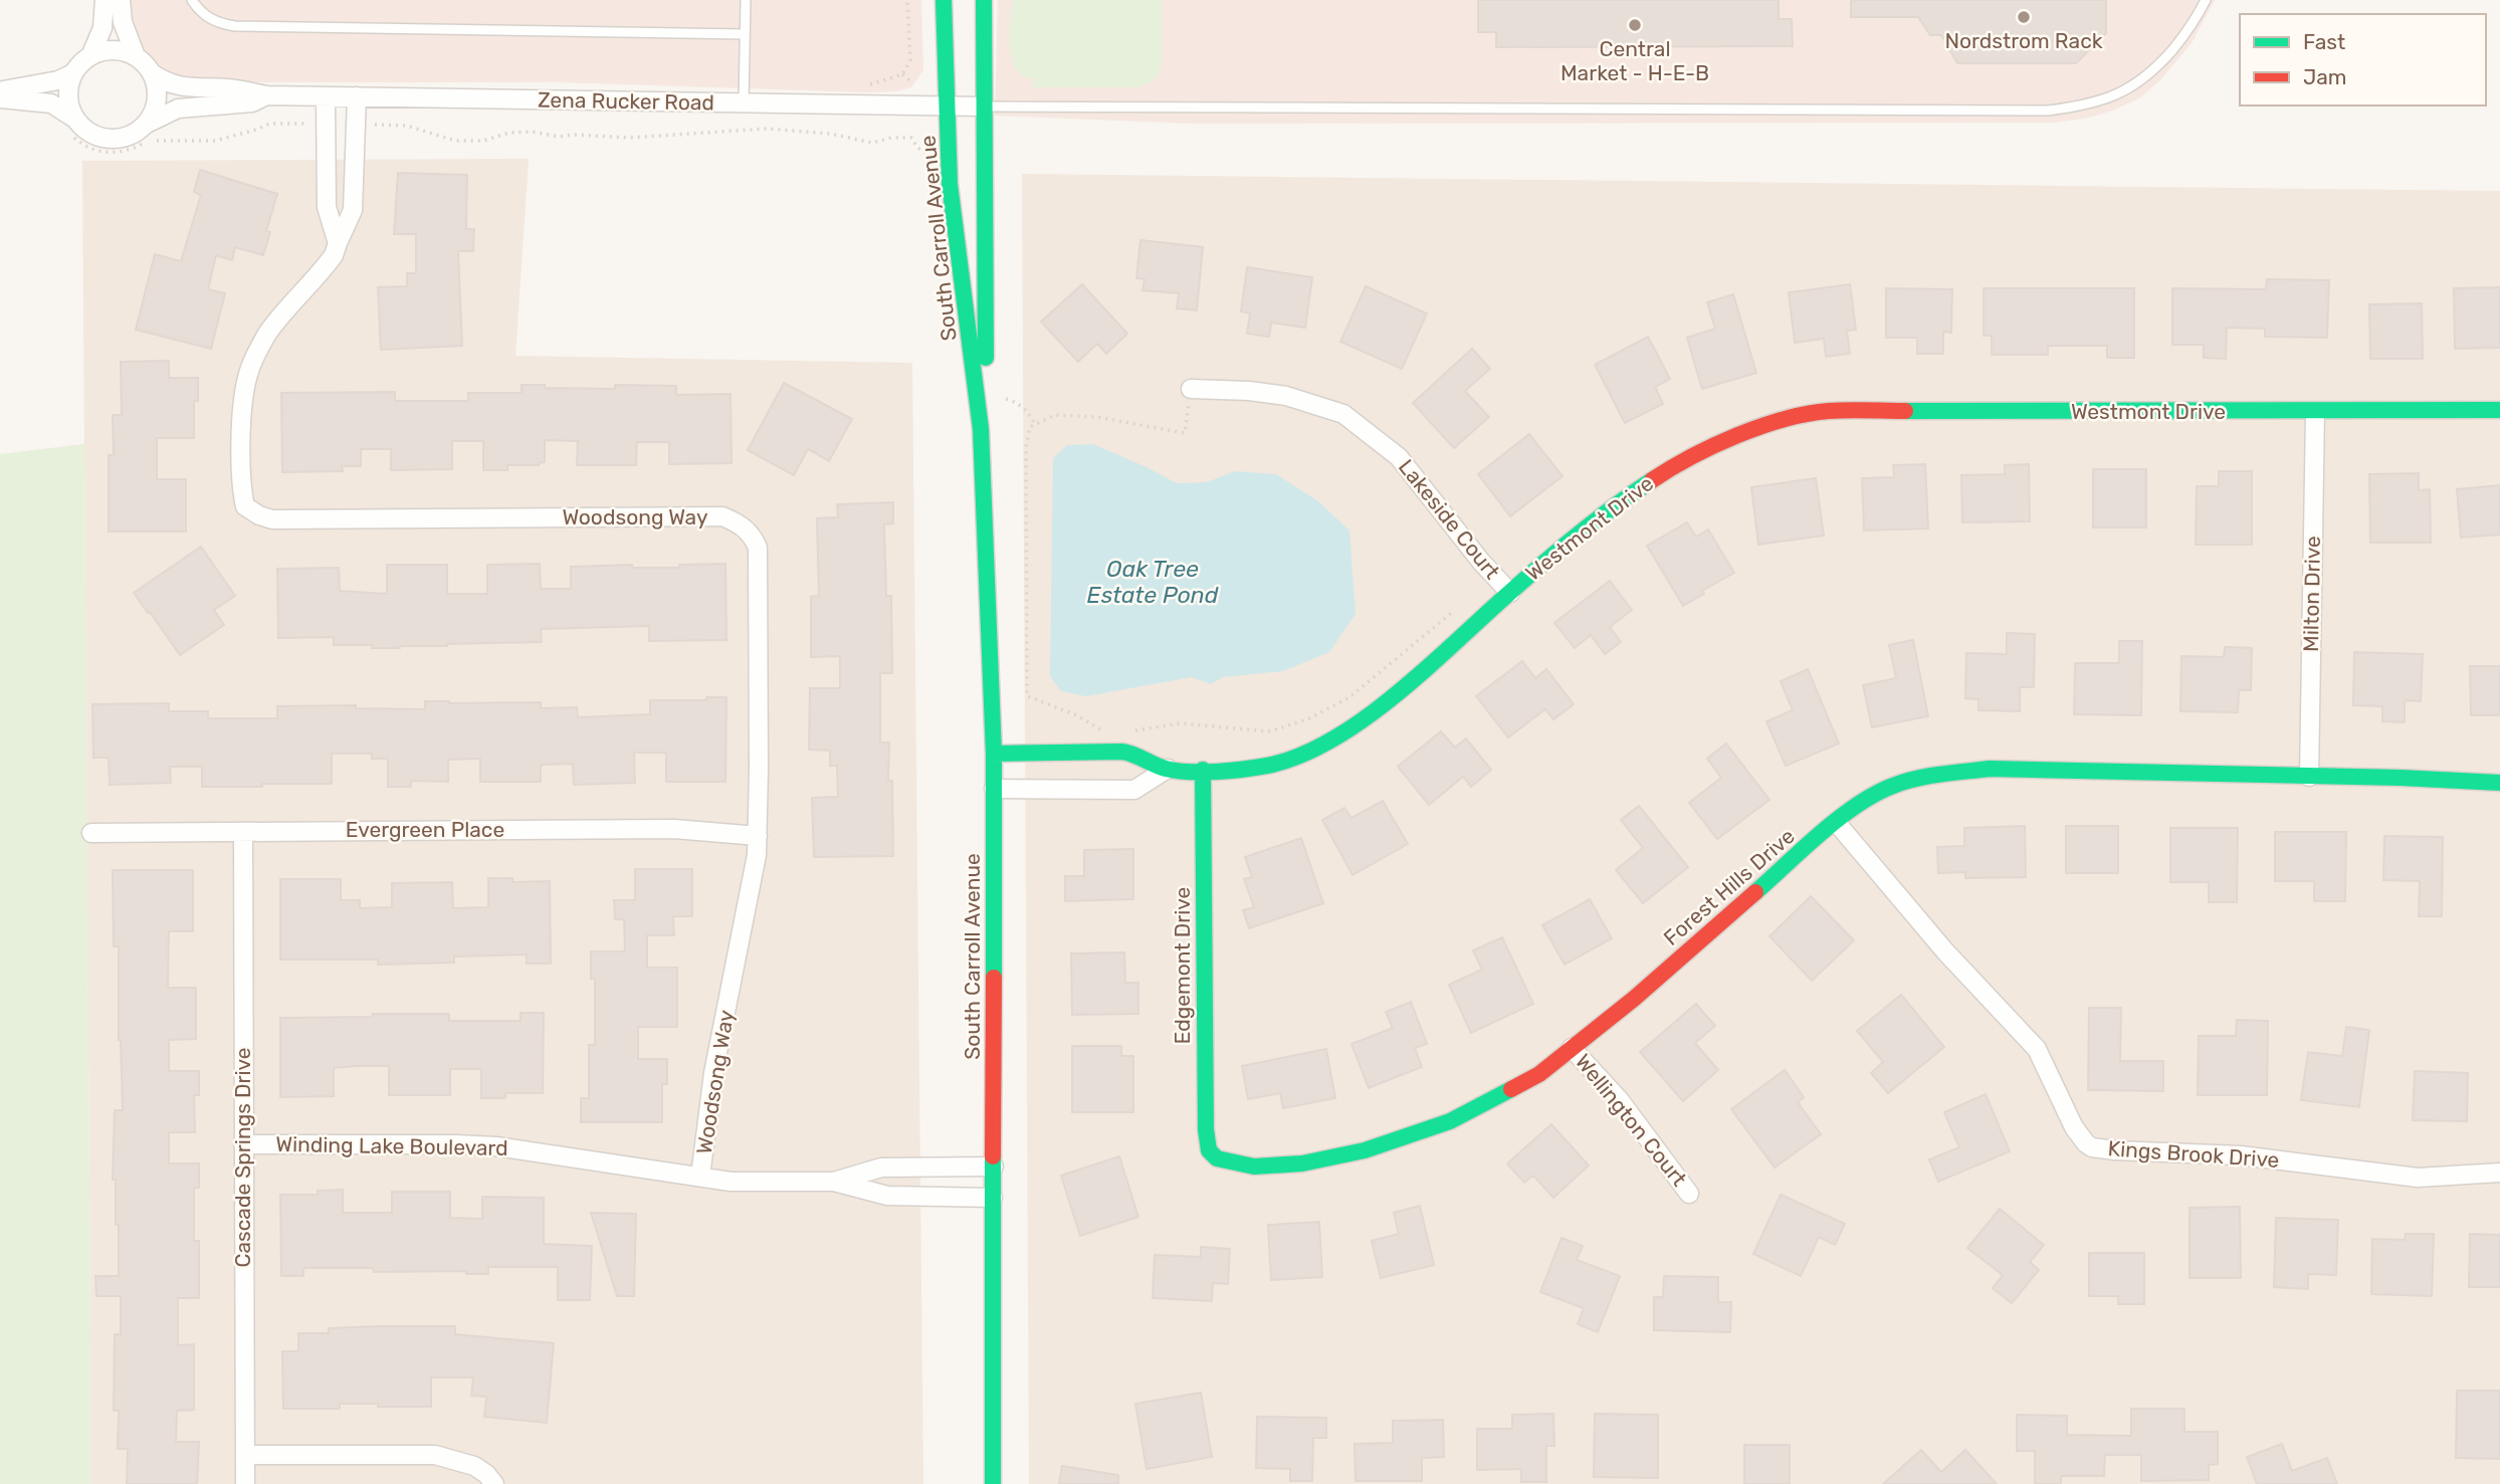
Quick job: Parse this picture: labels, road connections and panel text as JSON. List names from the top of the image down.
{
  "streets": {
    "street": [
      "Zena Rucker Road",
      "South Carroll Avenue",
      "Westmont Drive",
      "Woodsong Way",
      "Lakeside Court",
      "Milton Drive",
      "Evergreen Place",
      "Forest Hills Drive",
      "Edgemont Drive",
      "Wellington Court",
      "Winding Lake Boulevard",
      "Kings Brook Drive",
      "Cascade Springs Drive"
    ]
  },
  "crossings": [
    ["Zena Rucker Road", "South Carroll Avenue"],
    ["Zena Rucker Road", "Woodsong Way"],
    ["South Carroll Avenue", "Westmont Drive"],
    ["South Carroll Avenue", "Winding Lake Boulevard"],
    ["Westmont Drive", "Lakeside Court"],
    ["Westmont Drive", "Milton Drive"],
    ["Westmont Drive", "Edgemont Drive"],
    ["Woodsong Way", "Evergreen Place"],
    ["Woodsong Way", "Winding Lake Boulevard"],
    ["Milton Drive", "Forest Hills Drive"],
    ["Evergreen Place", "Cascade Springs Drive"],
    ["Forest Hills Drive", "Edgemont Drive"],
    ["Forest Hills Drive", "Wellington Court"],
    ["Forest Hills Drive", "Kings Brook Drive"],
    ["Winding Lake Boulevard", "Cascade Springs Drive"]
  ],
  "water": ["Oak Tree Estate Pond"],
  "places": ["Nordstrom Rack", "Central Market - H-E-B"],
  "legend": ["Fast", "Jam"]
}
